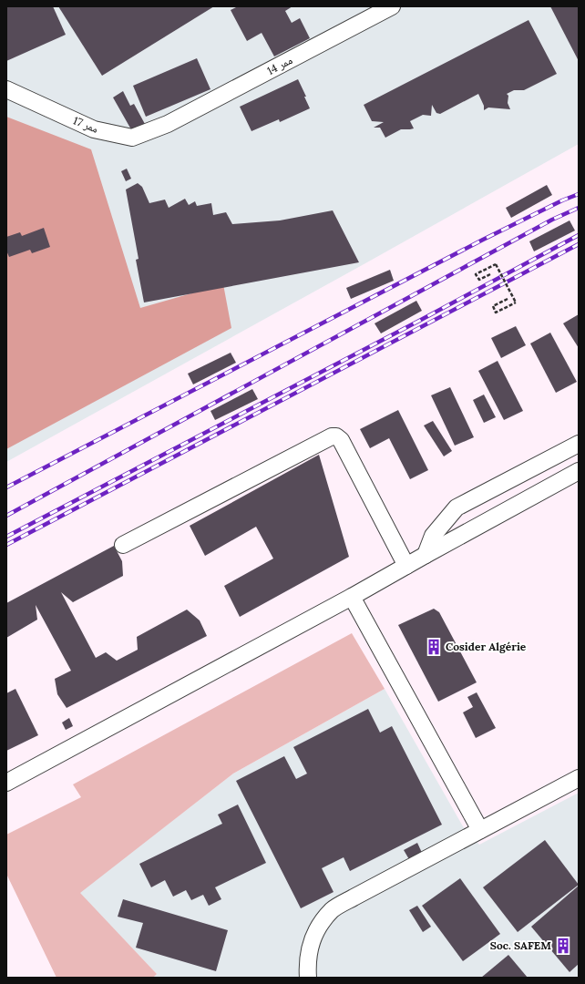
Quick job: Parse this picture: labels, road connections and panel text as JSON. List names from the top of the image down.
{
  "streets": {
    "street": ["ممر 14", "ممر 17"]
  },
  "crossings": [
    ["ممر 14", "ممر 17"]
  ],
  "places": {
    "building": ["Cosider Algérie", "Soc. SAFEM"]
  }
}
